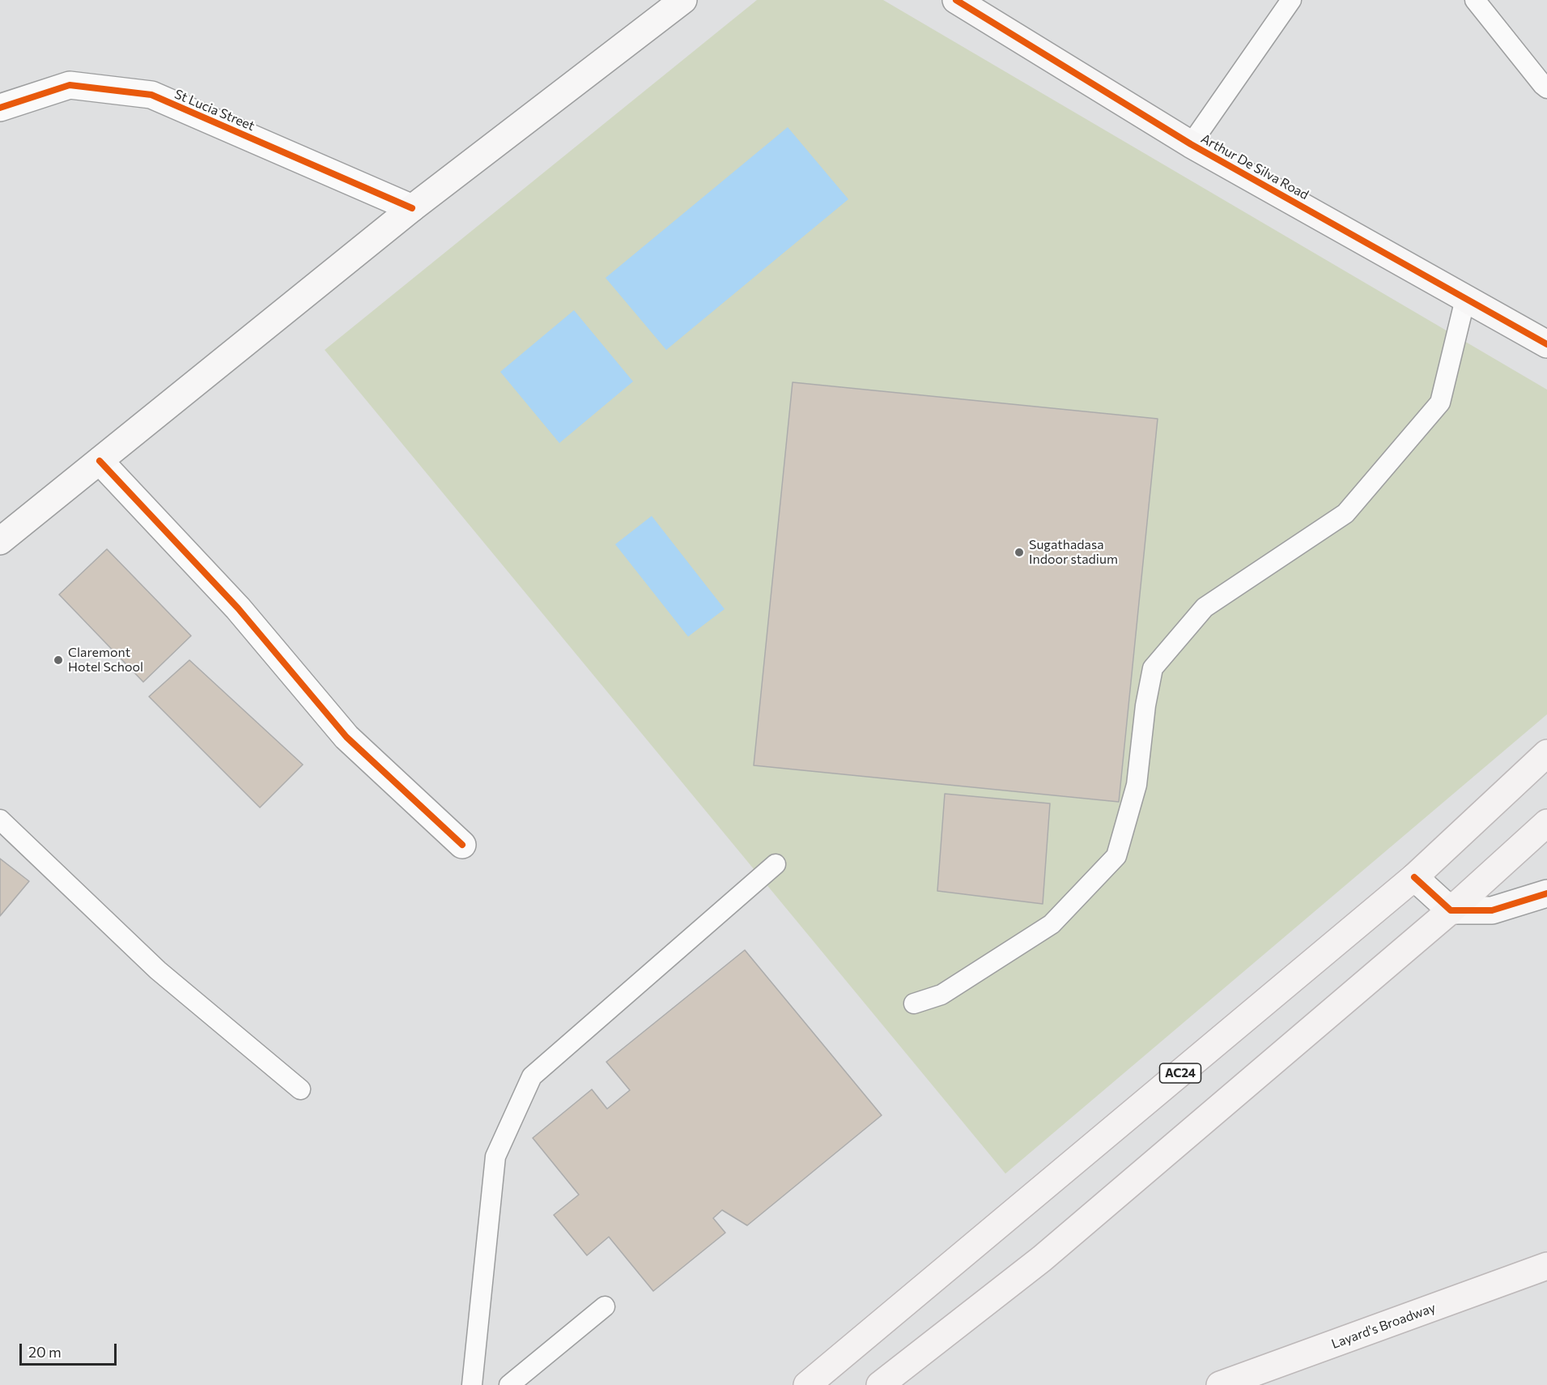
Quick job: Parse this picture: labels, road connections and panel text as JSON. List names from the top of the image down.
{
  "streets": {
    "main road": ["Arthur De Silva Road", "AC24", "Layard's Broadway"],
    "street": ["St Lucia Street"]
  },
  "places": ["Sugathadasa Indoor stadium", "Claremont Hotel School"],
  "scale_bar": "20 m"
}
